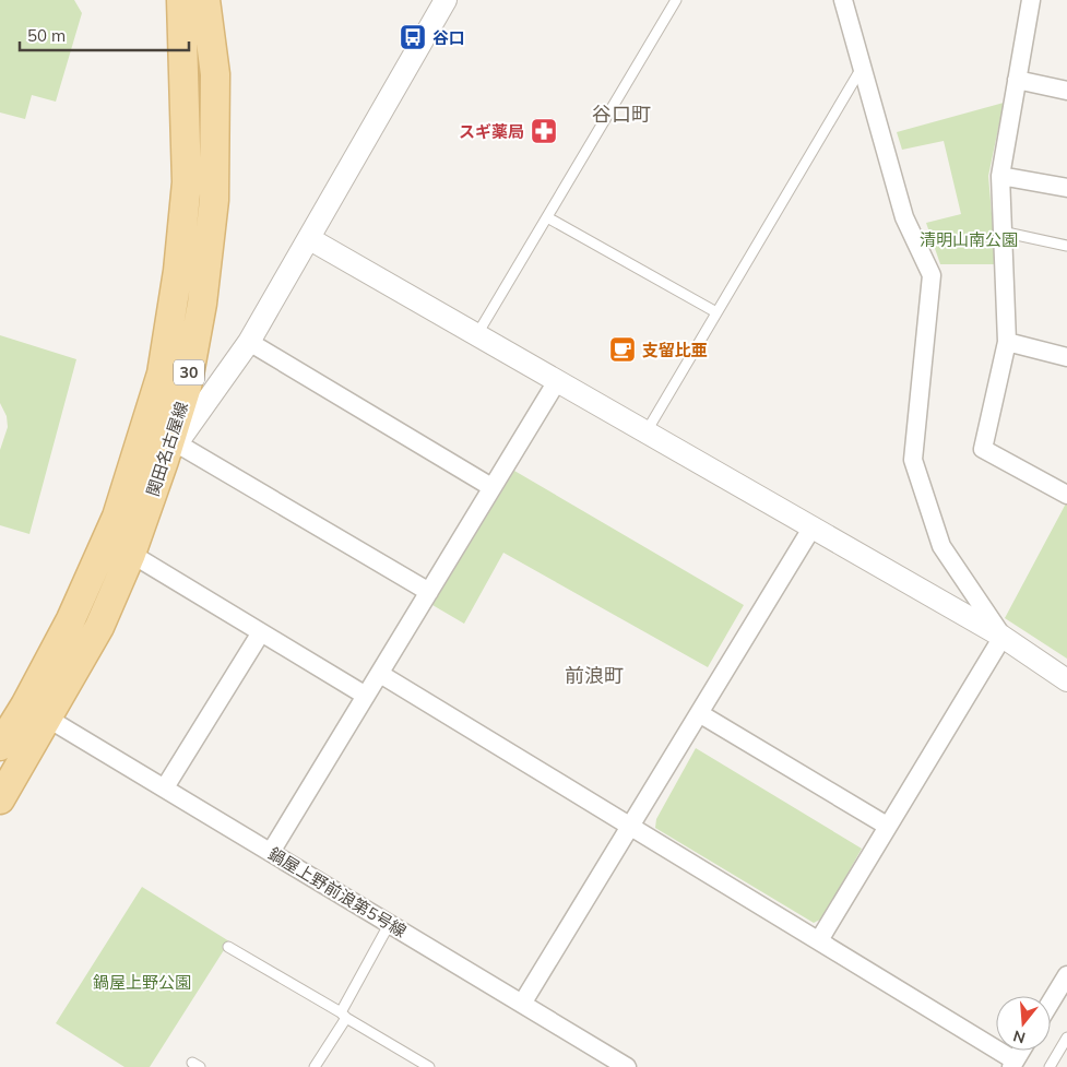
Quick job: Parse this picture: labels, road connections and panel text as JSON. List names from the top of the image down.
{
  "streets": {
    "main road": ["30", "関田名古屋線"],
    "street": ["鍋屋上野前浪第5号線"]
  },
  "crossings": [
    ["関田名古屋線", "鍋屋上野前浪第5号線"]
  ],
  "districts": ["谷口町", "前浪町"],
  "parks": ["清明山南公園", "鍋屋上野公園"],
  "places": {
    "bus stop": ["谷口"],
    "pharmacy": ["スギ薬局"],
    "cafe": ["支留比亜"]
  },
  "scale_bar": "50 m",
  "north": "bottom"
}
